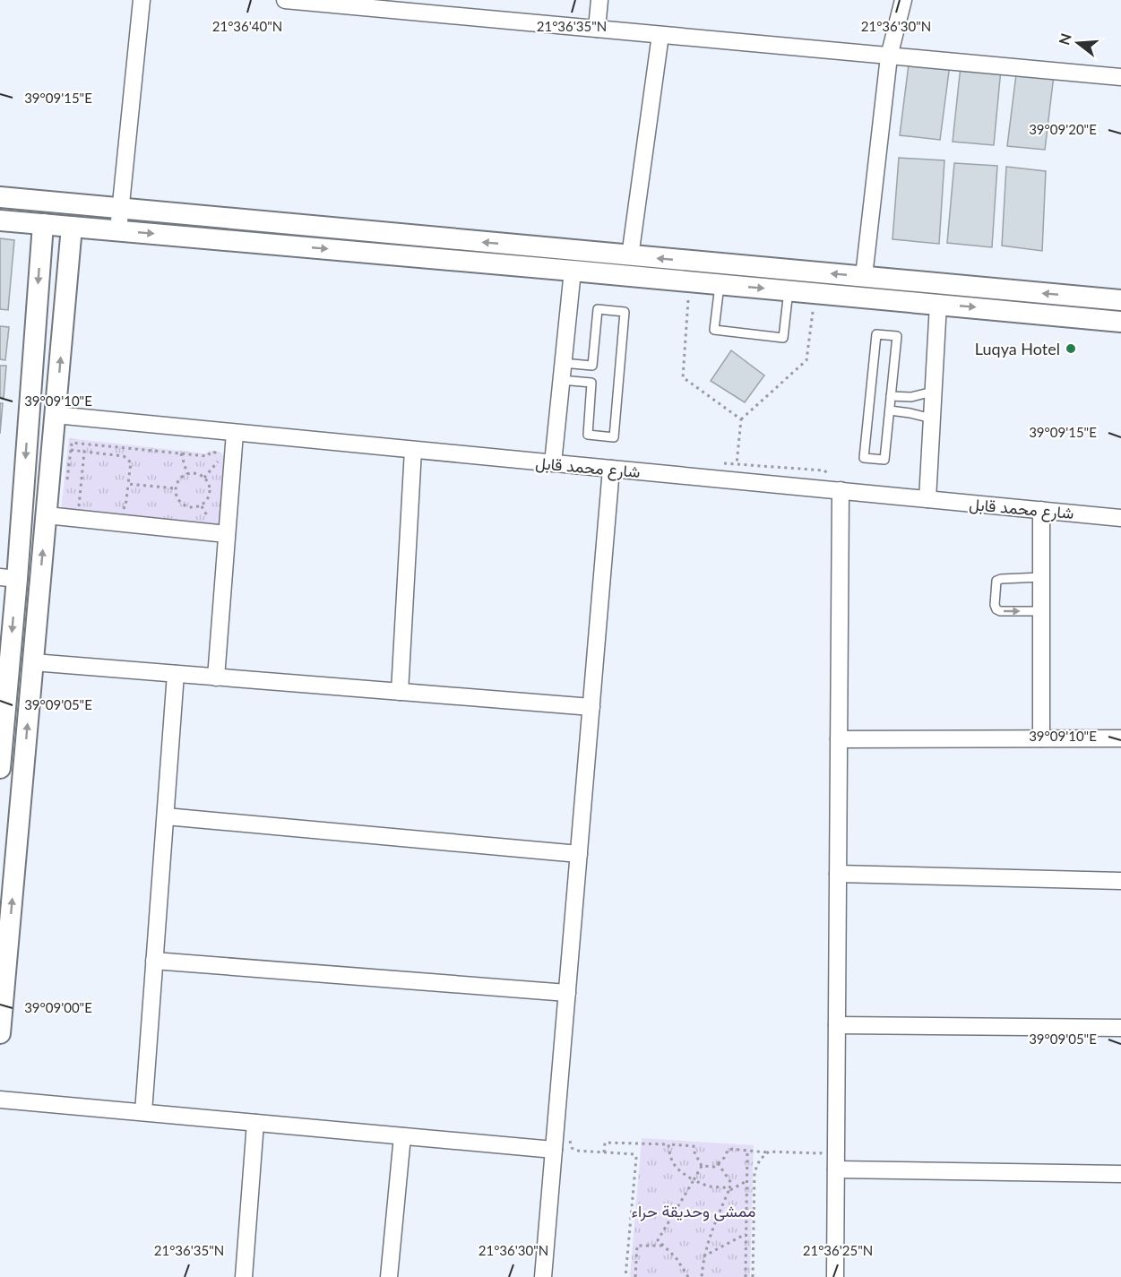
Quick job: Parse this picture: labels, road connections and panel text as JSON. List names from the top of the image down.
{
  "streets": {
    "street": ["شارع محمد قابل"]
  },
  "parks": ["ممشى وحديقة حراء"],
  "places": ["Luqya Hotel"],
  "north": "left",
  "coordinates": [
    "21°36'40\"N",
    "21°36'35\"N",
    "21°36'30\"N",
    "39°09'15\"E",
    "39°09'20\"E",
    "39°09'10\"E",
    "39°09'05\"E",
    "39°09'00\"E",
    "21°36'25\"N"
  ]
}
